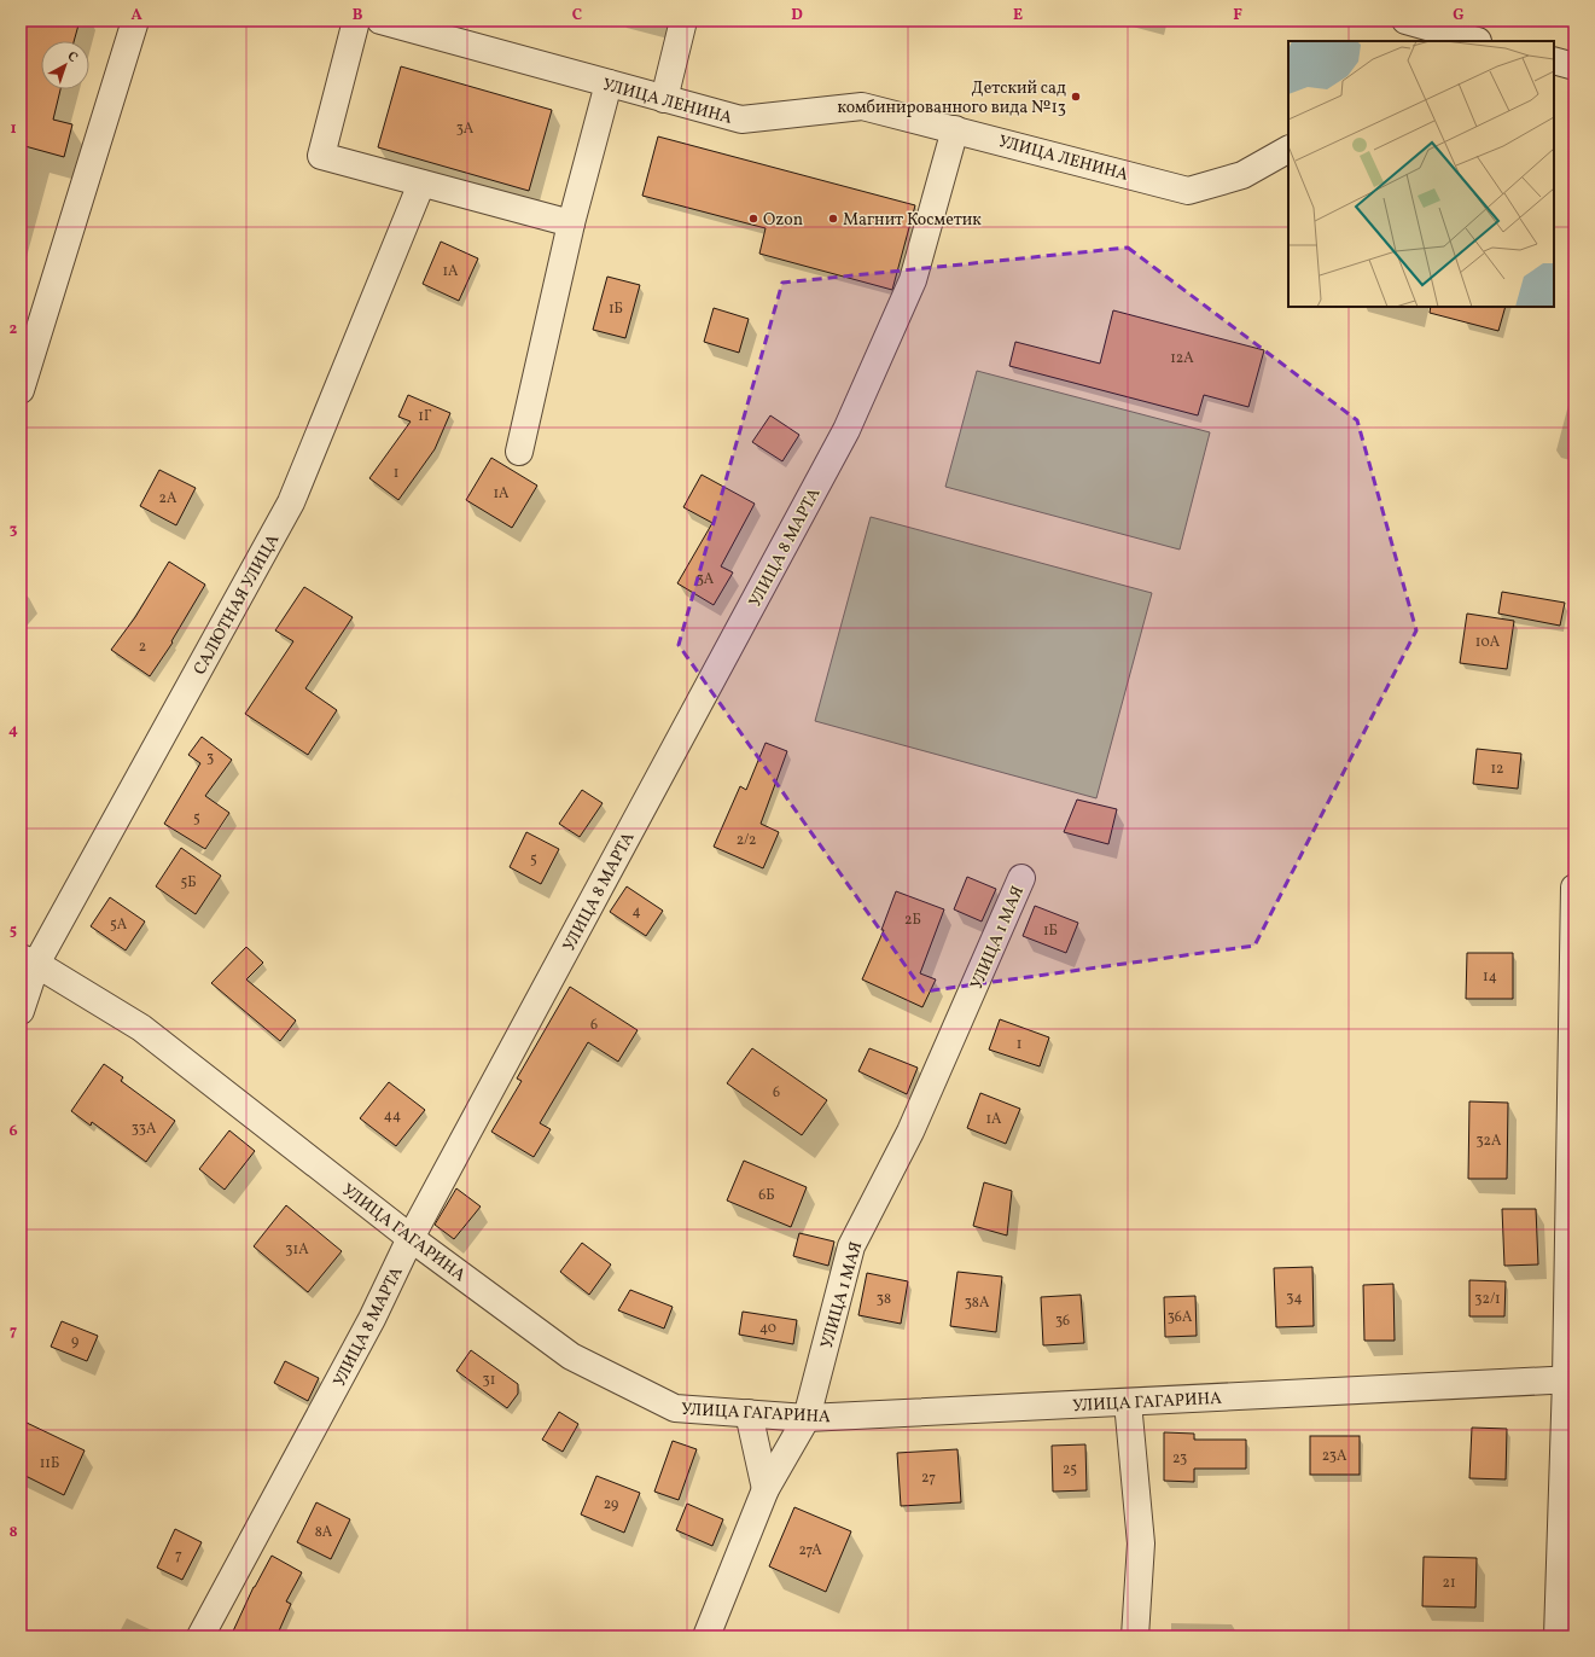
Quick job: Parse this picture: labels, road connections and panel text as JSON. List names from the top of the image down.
{
  "streets": {
    "street": [
      "УЛИЦА ЛЕНИНА",
      "УЛИЦА 8 МАРТА",
      "САЛЮТНАЯ УЛИЦА",
      "УЛИЦА 1 МАЯ",
      "УЛИЦА ГАГАРИНА"
    ]
  },
  "crossings": [
    ["УЛИЦА ЛЕНИНА", "УЛИЦА 8 МАРТА"],
    ["УЛИЦА 8 МАРТА", "УЛИЦА ГАГАРИНА"],
    ["САЛЮТНАЯ УЛИЦА", "УЛИЦА ГАГАРИНА"],
    ["УЛИЦА 1 МАЯ", "УЛИЦА ГАГАРИНА"]
  ],
  "places": ["Детский сад комбинированного вида №13", "Ozon", "Магнит Косметик"],
  "house_numbers": [
    "3А",
    "1А",
    "1Б",
    "12А",
    "1Г",
    "1",
    "1А",
    "2А",
    "3А",
    "10А",
    "2",
    "3",
    "12",
    "5",
    "2/2",
    "5",
    "5Б",
    "4",
    "2Б",
    "5А",
    "1Б",
    "14",
    "6",
    "1",
    "6",
    "44",
    "1А",
    "33А",
    "32А",
    "6Б",
    "31А",
    "34",
    "38",
    "32/1",
    "38А",
    "36А",
    "36",
    "40",
    "9",
    "31",
    "23А",
    "23",
    "11Б",
    "25",
    "27",
    "29",
    "8А",
    "27А",
    "7",
    "21"
  ],
  "north": "top right",
  "grid": {
    "columns": [
      "A",
      "B",
      "C",
      "D",
      "E",
      "F",
      "G"
    ],
    "rows": [
      "1",
      "2",
      "3",
      "4",
      "5",
      "6",
      "7",
      "8"
    ]
  }
}
